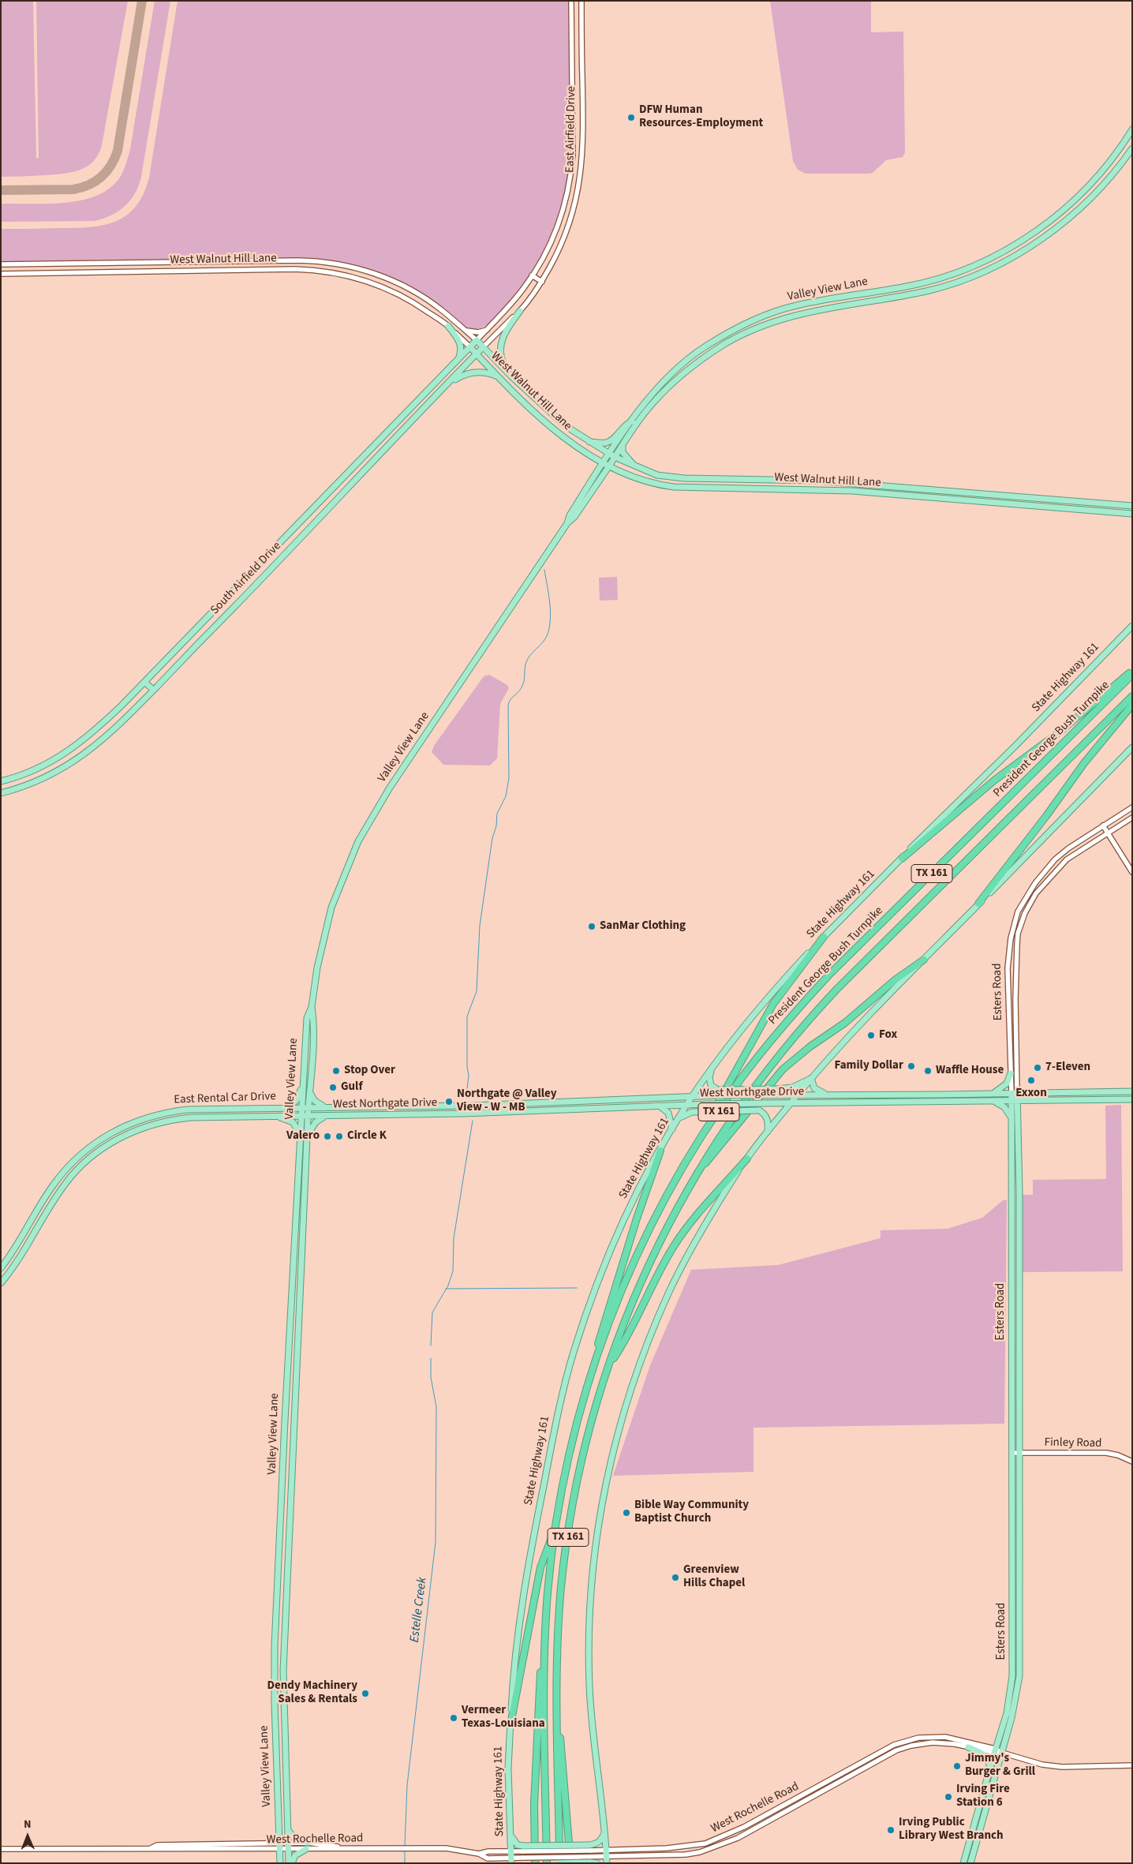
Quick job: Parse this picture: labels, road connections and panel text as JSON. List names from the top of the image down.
{
  "streets": {
    "highway": ["President George Bush Turnpike", "TX 161"],
    "main road": [
      "West Walnut Hill Lane",
      "Valley View Lane",
      "South Airfield Drive",
      "State Highway 161",
      "Esters Road",
      "West Northgate Drive",
      "East Rental Car Drive"
    ],
    "street": ["East Airfield Drive", "Finley Road", "West Rochelle Road"]
  },
  "crossings": [
    ["East Airfield Drive", "West Walnut Hill Lane"],
    ["East Airfield Drive", "South Airfield Drive"],
    ["West Walnut Hill Lane", "Valley View Lane"],
    ["West Walnut Hill Lane", "South Airfield Drive"],
    ["Valley View Lane", "West Northgate Drive"],
    ["Valley View Lane", "East Rental Car Drive"],
    ["Valley View Lane", "West Rochelle Road"],
    ["State Highway 161", "West Northgate Drive"],
    ["State Highway 161", "West Rochelle Road"],
    ["Esters Road", "West Northgate Drive"],
    ["Esters Road", "Finley Road"],
    ["Esters Road", "West Rochelle Road"],
    ["West Northgate Drive", "East Rental Car Drive"]
  ],
  "water": ["Estelle Creek"],
  "places": [
    "DFW Human Resources-Employment",
    "SanMar Clothing",
    "Fox",
    "Family Dollar",
    "7-Eleven",
    "Stop Over",
    "Waffle House",
    "Exxon",
    "Gulf",
    "Northgate @ Valley View - W - MB",
    "Valero",
    "Circle K",
    "Bible Way Community Baptist Church",
    "Greenview Hills Chapel",
    "Dendy Machinery Sales & Rentals",
    "Vermeer Texas-Louisiana",
    "Jimmy's Burger & Grill",
    "Irving Fire Station 6",
    "Irving Public Library West Branch"
  ],
  "north": "top"
}
